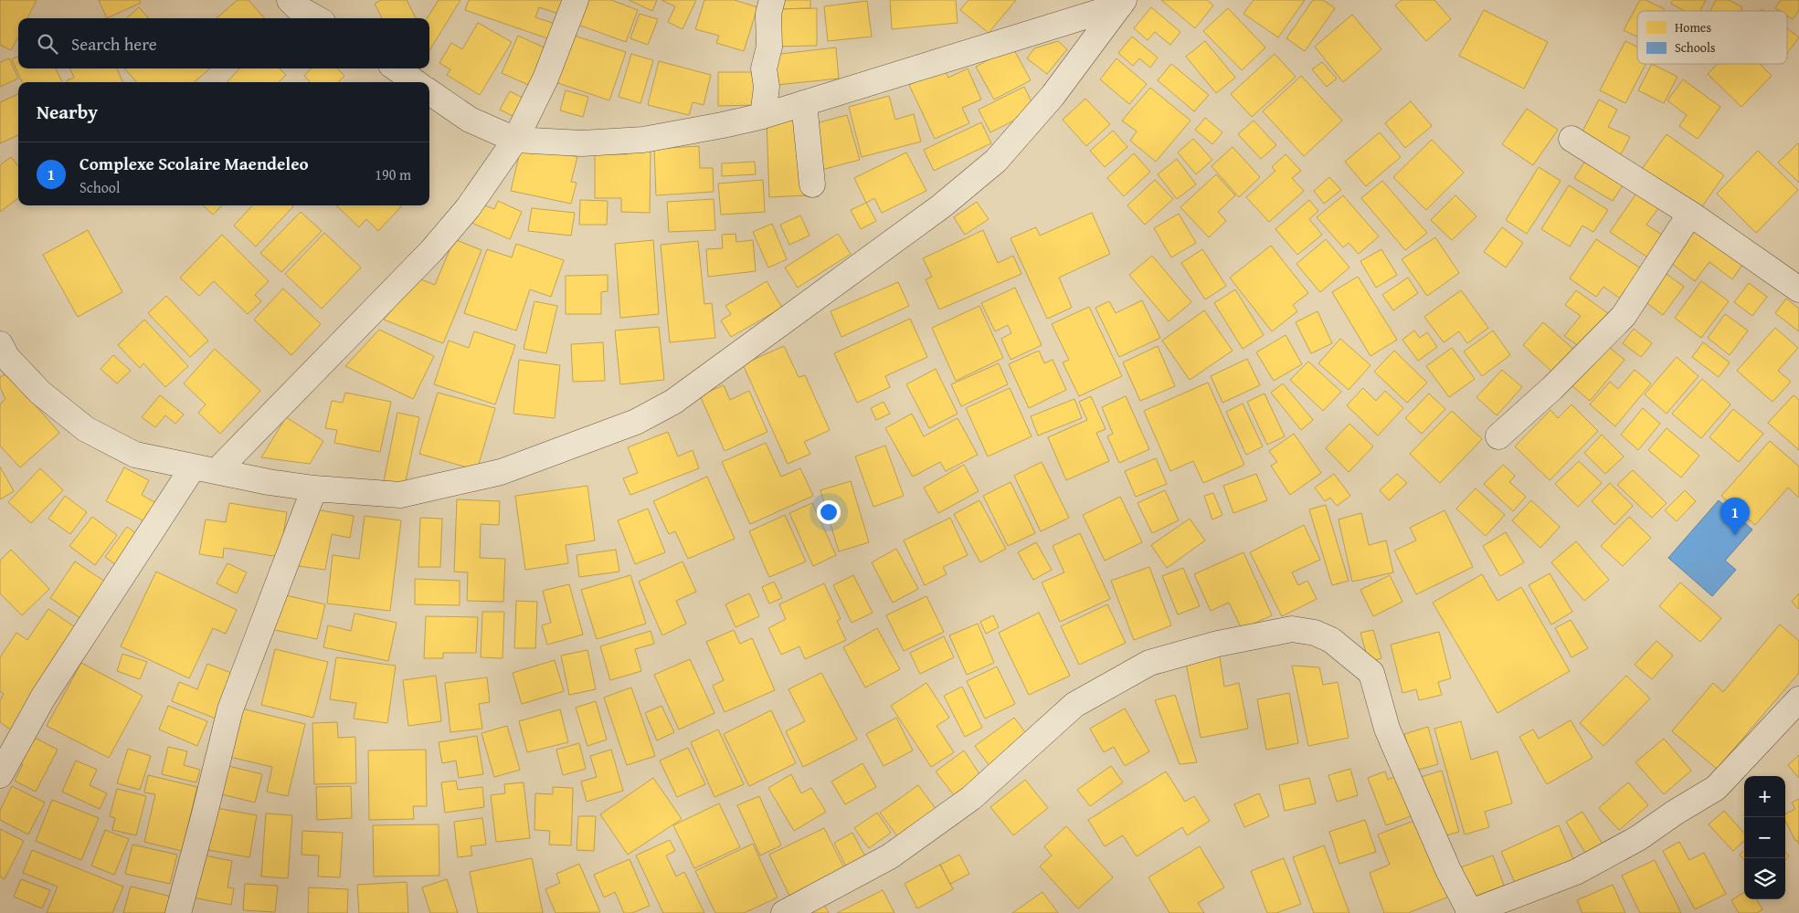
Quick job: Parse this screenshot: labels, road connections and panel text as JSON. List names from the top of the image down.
{
  "legend": ["Homes", "Schools"],
  "page": {
    "search": "Search here",
    "heading": "Nearby",
    "list": [
      {
        "mark": "1",
        "name": "Complexe Scolaire Maendeleo",
        "note": "School",
        "value": "190 m"
      }
    ],
    "pins": "1",
    "map_buttons": ["+", "−"]
  }
}
